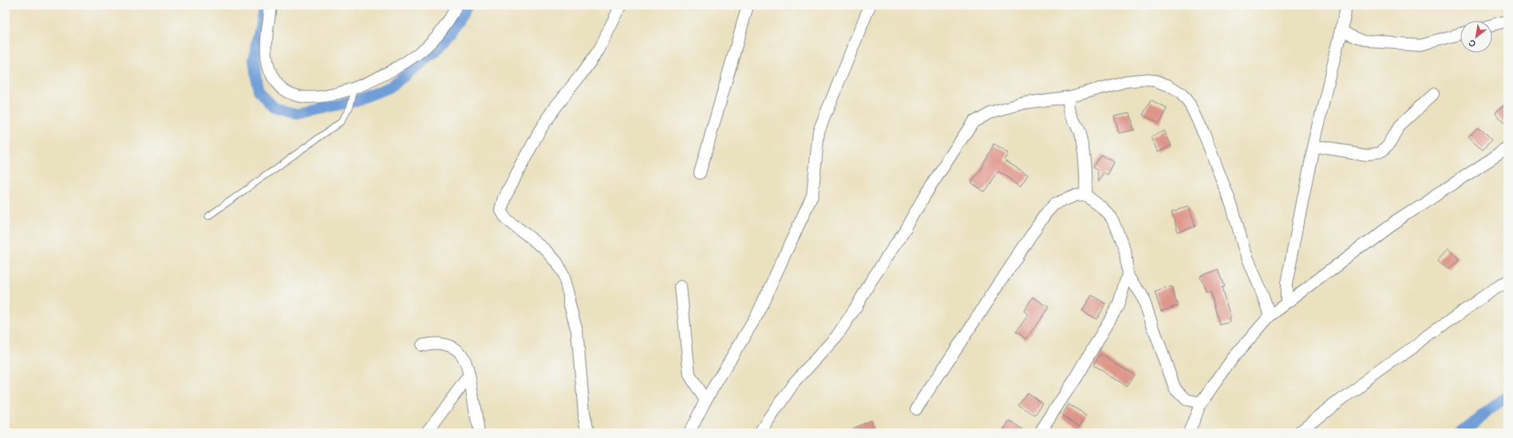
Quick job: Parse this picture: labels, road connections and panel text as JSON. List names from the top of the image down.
{
  "north": "bottom left"
}
